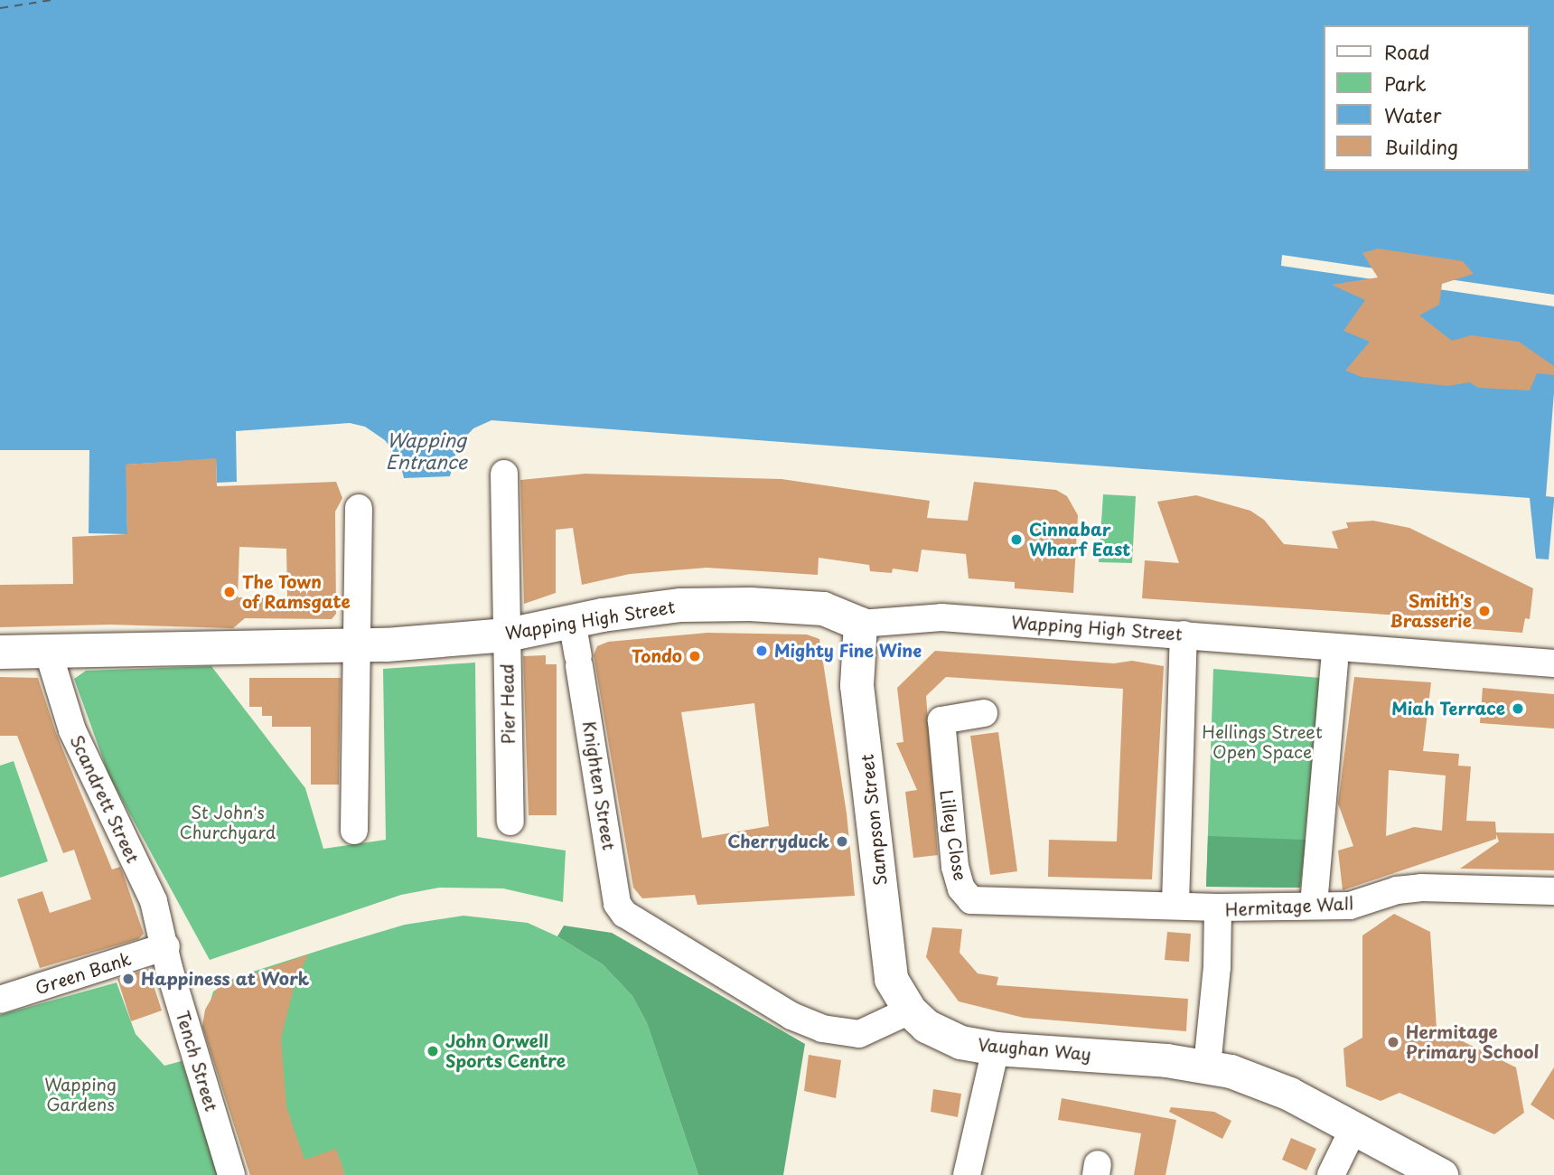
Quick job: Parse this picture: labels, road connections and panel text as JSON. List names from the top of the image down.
{
  "streets": {
    "street": [
      "Wapping High Street",
      "Pier Head",
      "Knighten Street",
      "Scandrett Street",
      "Sampson Street",
      "Lilley Close",
      "Hermitage Wall",
      "Green Bank",
      "Vaughan Way",
      "Tench Street"
    ]
  },
  "crossings": [
    ["Wapping High Street", "Pier Head"],
    ["Wapping High Street", "Knighten Street"],
    ["Wapping High Street", "Scandrett Street"],
    ["Wapping High Street", "Sampson Street"],
    ["Knighten Street", "Sampson Street"],
    ["Knighten Street", "Vaughan Way"],
    ["Scandrett Street", "Green Bank"],
    ["Scandrett Street", "Tench Street"],
    ["Sampson Street", "Vaughan Way"],
    ["Lilley Close", "Hermitage Wall"],
    ["Hermitage Wall", "Vaughan Way"],
    ["Green Bank", "Tench Street"]
  ],
  "water": ["Wapping Entrance"],
  "parks": ["Hellings Street Open Space", "St John's Churchyard", "Wapping Gardens"],
  "places": [
    "Cinnabar Wharf East",
    "The Town of Ramsgate",
    "Smith's Brasserie",
    "Mighty Fine Wine",
    "Tondo",
    "Miah Terrace",
    "Cherryduck",
    "Happiness at Work",
    "Hermitage Primary School",
    "John Orwell Sports Centre"
  ],
  "legend": [
    "Road",
    "Park",
    "Water",
    "Building"
  ]
}
